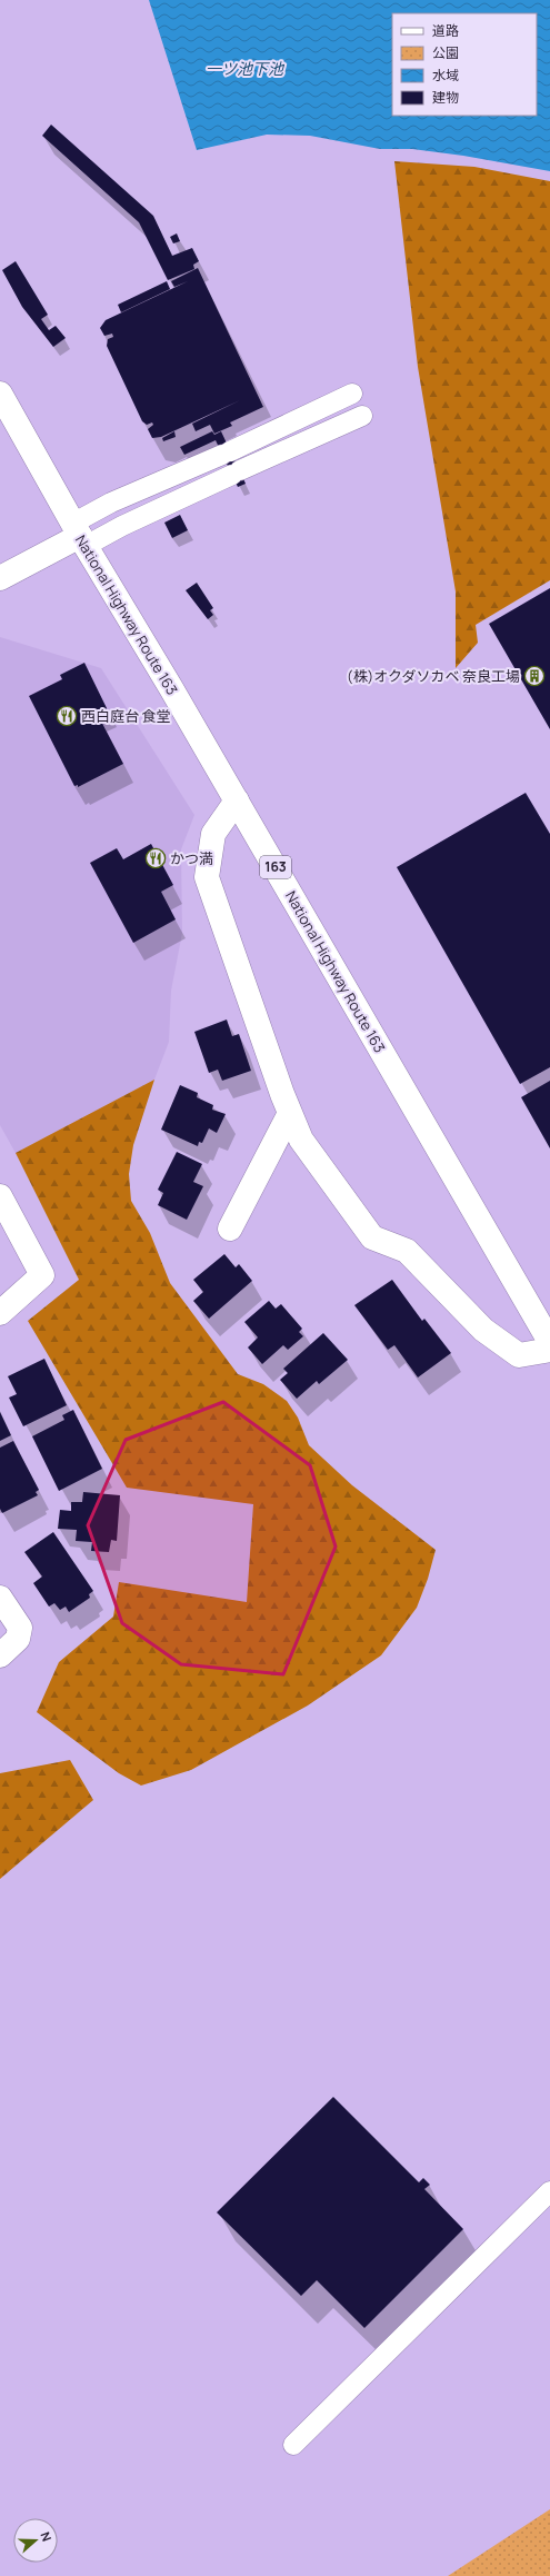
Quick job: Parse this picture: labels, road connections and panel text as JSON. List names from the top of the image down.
{
  "streets": {
    "main road": ["National Highway Route 163", "163"]
  },
  "water": ["一ツ池下池"],
  "places": {
    "building": ["(株)オクダソカベ 奈良工場"],
    "restaurant": ["西白庭台 食堂", "かつ満"]
  },
  "legend": [
    "道路",
    "公園",
    "水域",
    "建物"
  ],
  "north": "right"
}
